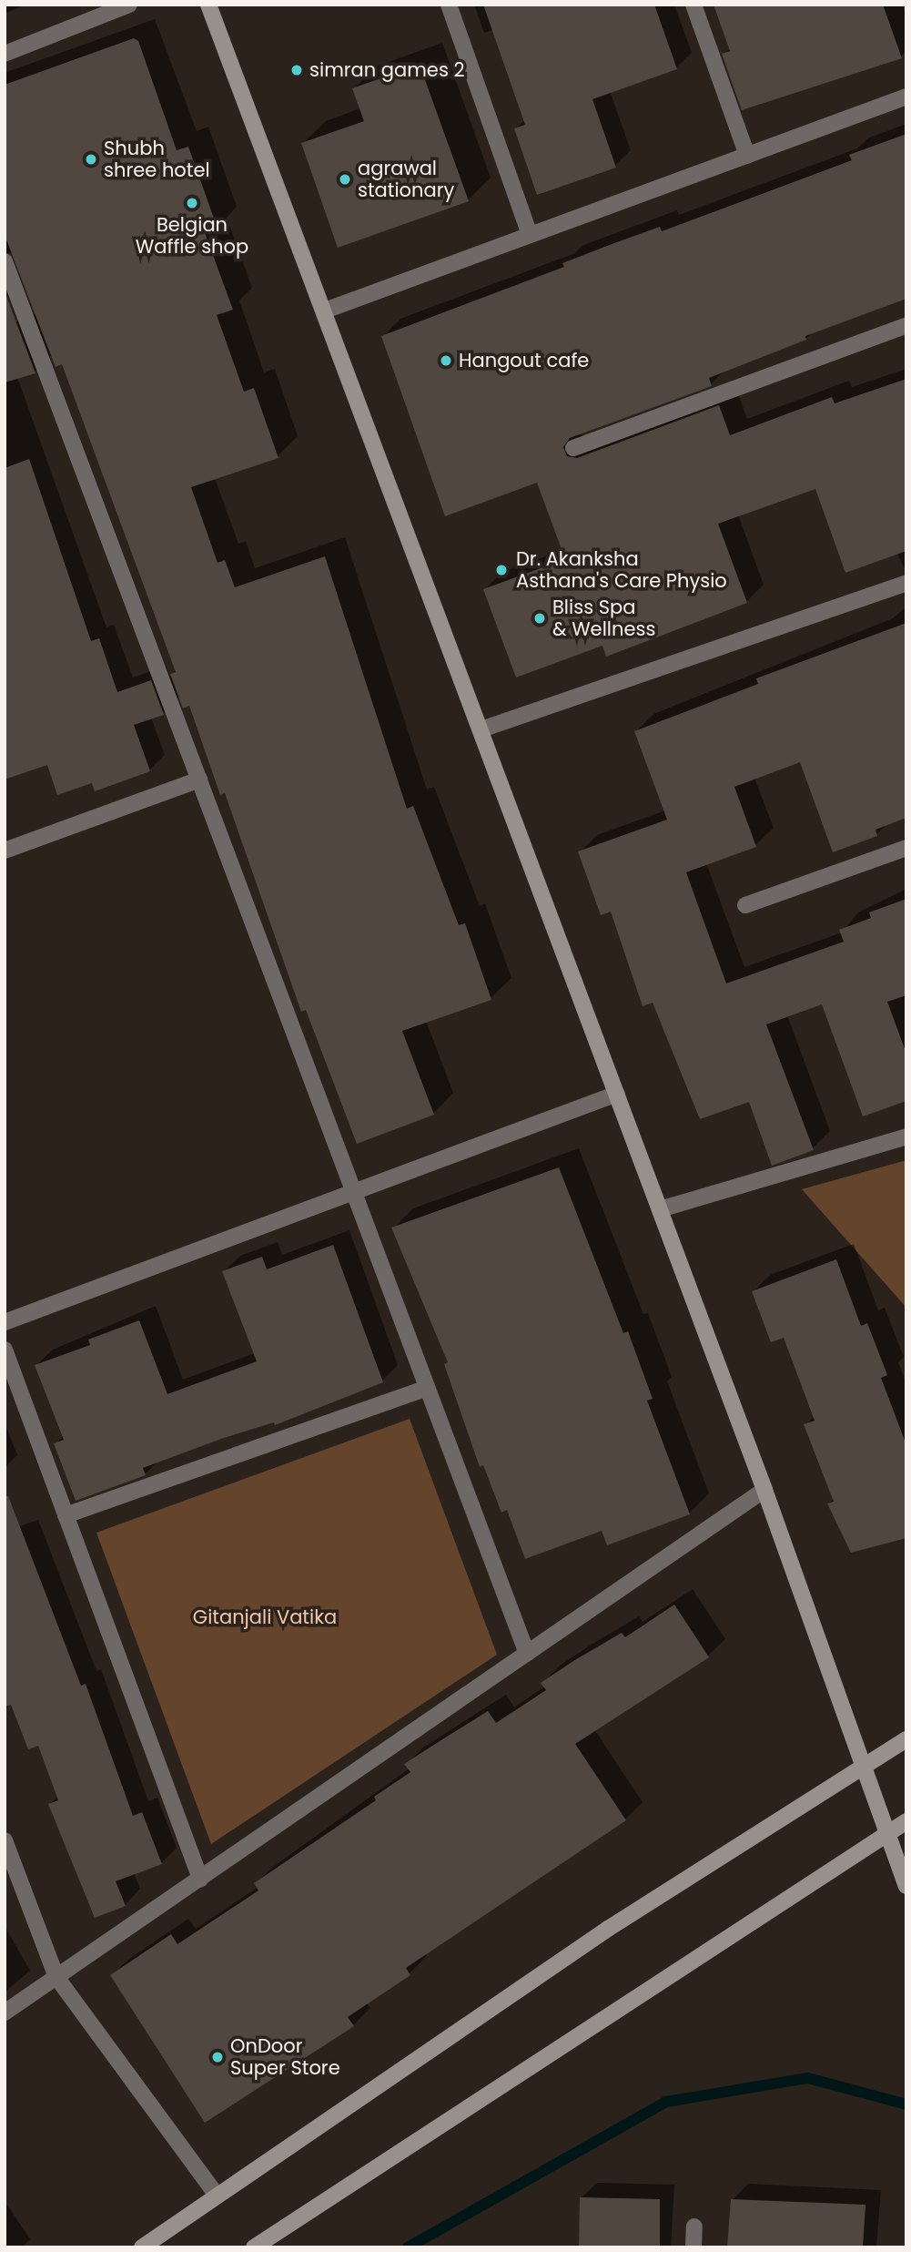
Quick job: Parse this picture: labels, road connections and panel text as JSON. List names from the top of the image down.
{
  "parks": ["Gitanjali Vatika"],
  "places": [
    "simran games 2",
    "Shubh shree hotel",
    "agrawal stationary",
    "Belgian Waffle shop",
    "Hangout cafe",
    "Dr. Akanksha Asthana's Care Physio",
    "Bliss Spa & Wellness",
    "OnDoor Super Store"
  ]
}
